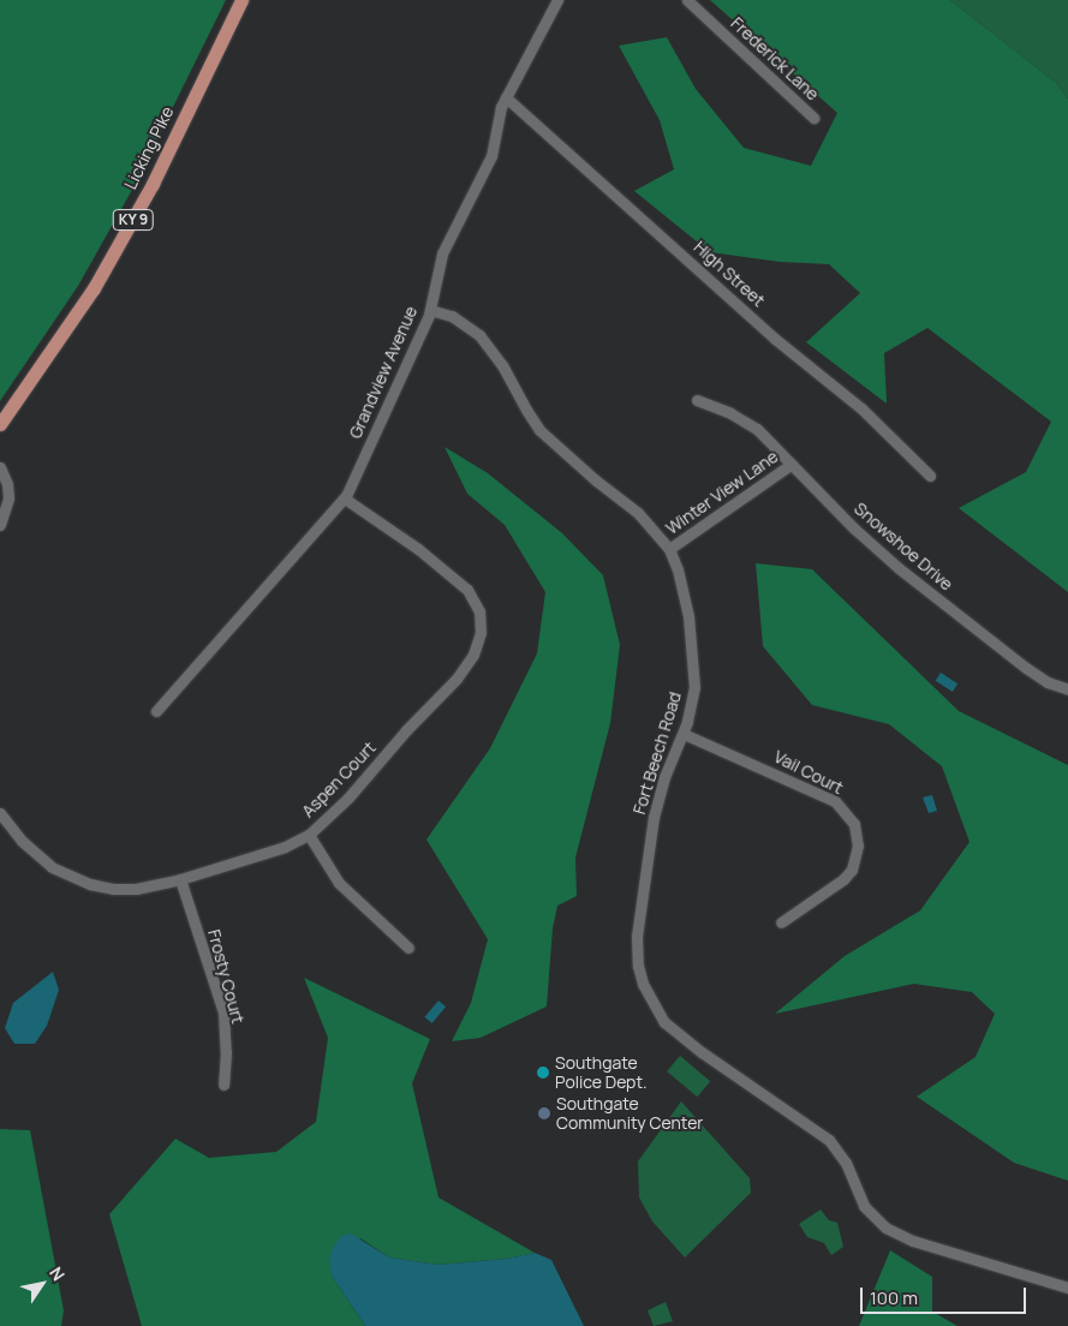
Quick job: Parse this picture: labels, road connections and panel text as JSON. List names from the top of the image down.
{
  "streets": {
    "main road": ["Licking Pike", "KY 9"],
    "street": [
      "Frederick Lane",
      "High Street",
      "Grandview Avenue",
      "Winter View Lane",
      "Snowshoe Drive",
      "Fort Beech Road",
      "Vail Court",
      "Aspen Court",
      "Frosty Court"
    ]
  },
  "crossings": [
    ["High Street", "Grandview Avenue"],
    ["Grandview Avenue", "Fort Beech Road"],
    ["Grandview Avenue", "Aspen Court"],
    ["Winter View Lane", "Snowshoe Drive"],
    ["Winter View Lane", "Fort Beech Road"],
    ["Fort Beech Road", "Vail Court"],
    ["Aspen Court", "Frosty Court"]
  ],
  "places": ["Southgate Police Dept.", "Southgate Community Center"],
  "scale_bar": "100 m",
  "north": "top right"
}
